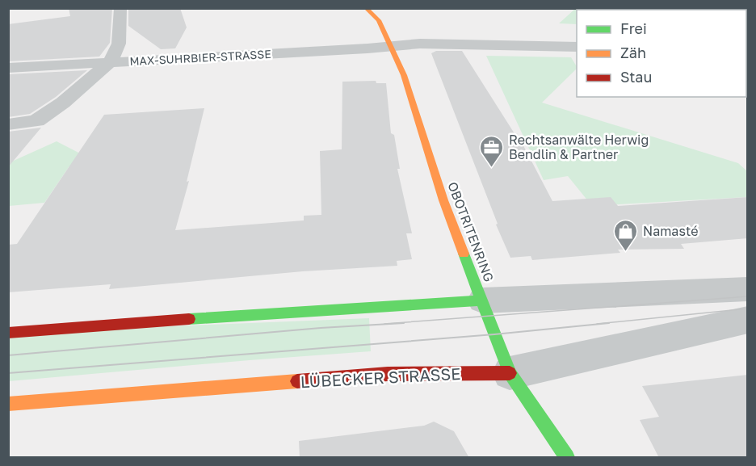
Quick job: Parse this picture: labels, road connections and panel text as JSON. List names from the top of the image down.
{
  "streets": {
    "street": ["MAX-SUHRBIER-STRASSE", "OBOTRITENRING", "LÜBECKER STRASSE"]
  },
  "crossings": [
    ["MAX-SUHRBIER-STRASSE", "OBOTRITENRING"],
    ["OBOTRITENRING", "LÜBECKER STRASSE"]
  ],
  "places": {
    "office": ["Rechtsanwälte Herwig Bendlin & Partner"],
    "shop": ["Namasté"]
  },
  "legend": ["Frei", "Zäh", "Stau"]
}
